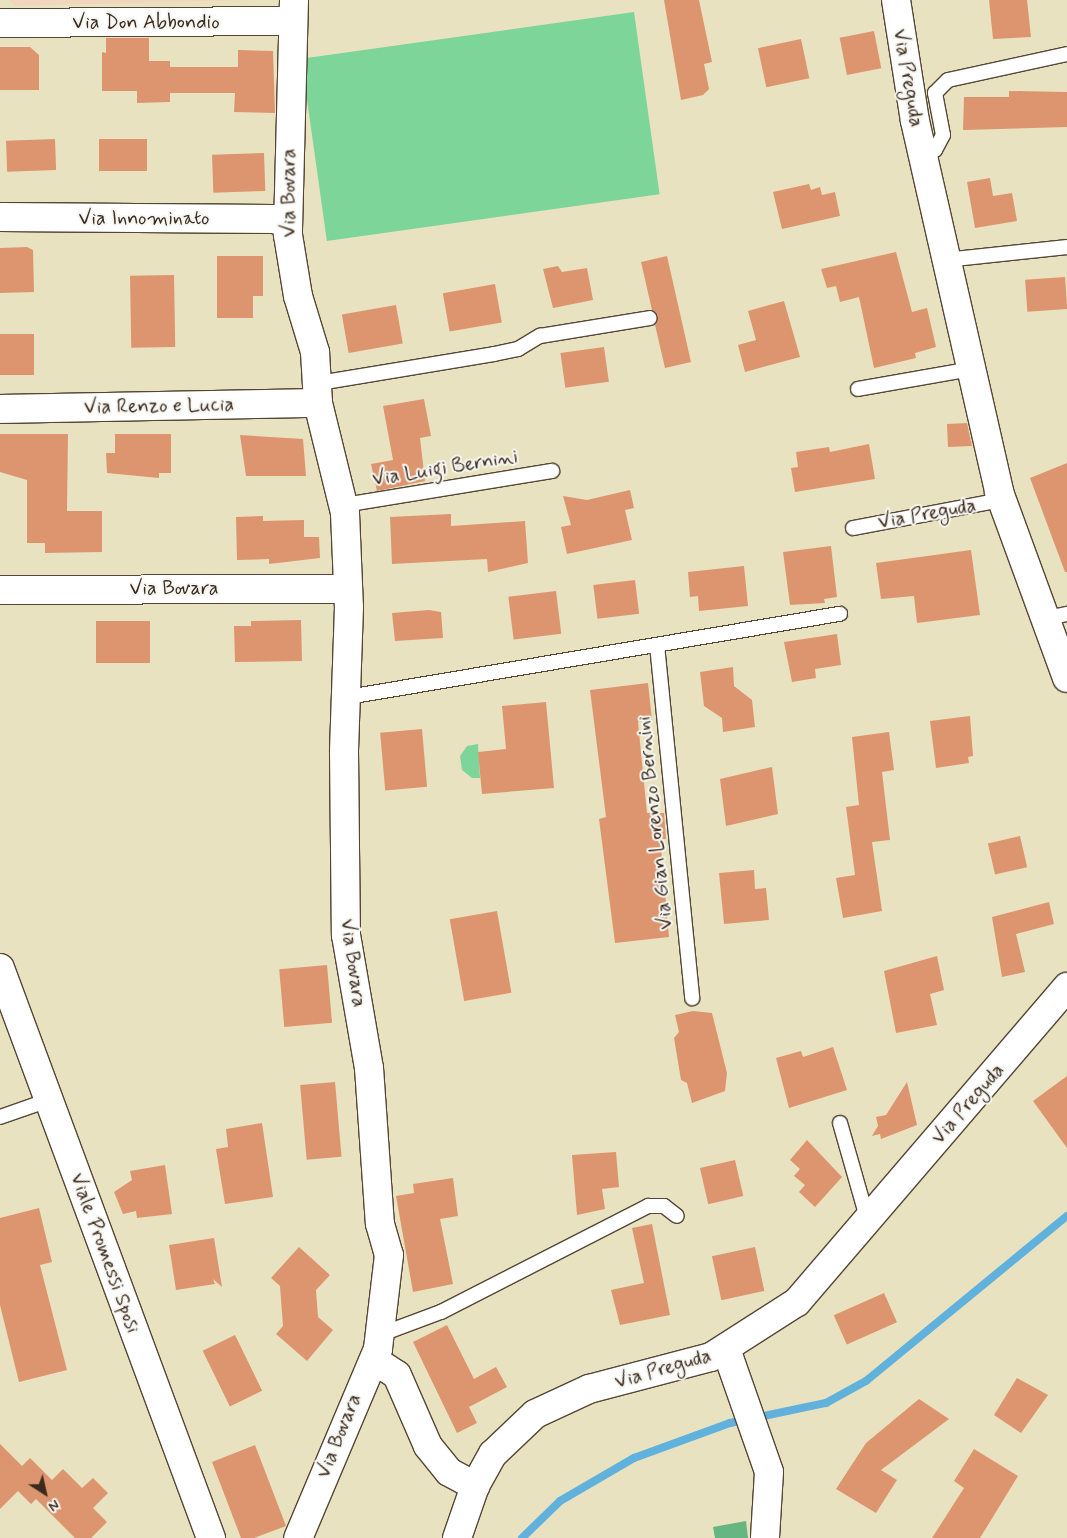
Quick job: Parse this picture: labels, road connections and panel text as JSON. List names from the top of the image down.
{
  "streets": {
    "street": [
      "Via Don Abbondio",
      "Via Preguda",
      "Via Bovara",
      "Via Innominato",
      "Via Renzo e Lucia",
      "Viale Promessi Sposi"
    ],
    "lane": ["Via Luigi Bernini", "Via Gian Lorenzo Bernini"]
  },
  "crossings": [
    ["Via Don Abbondio", "Via Bovara"],
    ["Via Bovara", "Via Innominato"],
    ["Via Bovara", "Via Renzo e Lucia"],
    ["Via Bovara", "Via Luigi Bernini"]
  ],
  "north": "bottom right"
}
